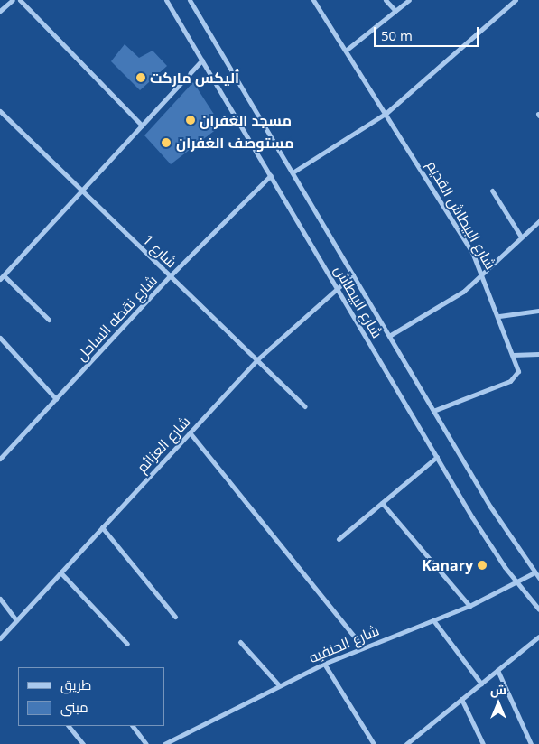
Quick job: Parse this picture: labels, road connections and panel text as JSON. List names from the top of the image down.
{
  "streets": {
    "street": [
      "شارع البيطاش القديم",
      "شارع 1",
      "شارع البيطاش",
      "شارع نقطه الساحل",
      "شارع العزائم",
      "شارع الحنفيه"
    ]
  },
  "crossings": [
    ["شارع البيطاش القديم", "شارع البيطاش"],
    ["شارع 1", "شارع نقطه الساحل"],
    ["شارع 1", "شارع العزائم"],
    ["شارع البيطاش", "شارع نقطه الساحل"],
    ["شارع البيطاش", "شارع العزائم"],
    ["شارع البيطاش", "شارع الحنفيه"]
  ],
  "places": [
    "أليكس ماركت",
    "مسجد الغفران",
    "مستوصف الغفران",
    "Kanary"
  ],
  "legend": ["طريق", "مبنى"],
  "scale_bar": "50 m",
  "north": "top"
}
